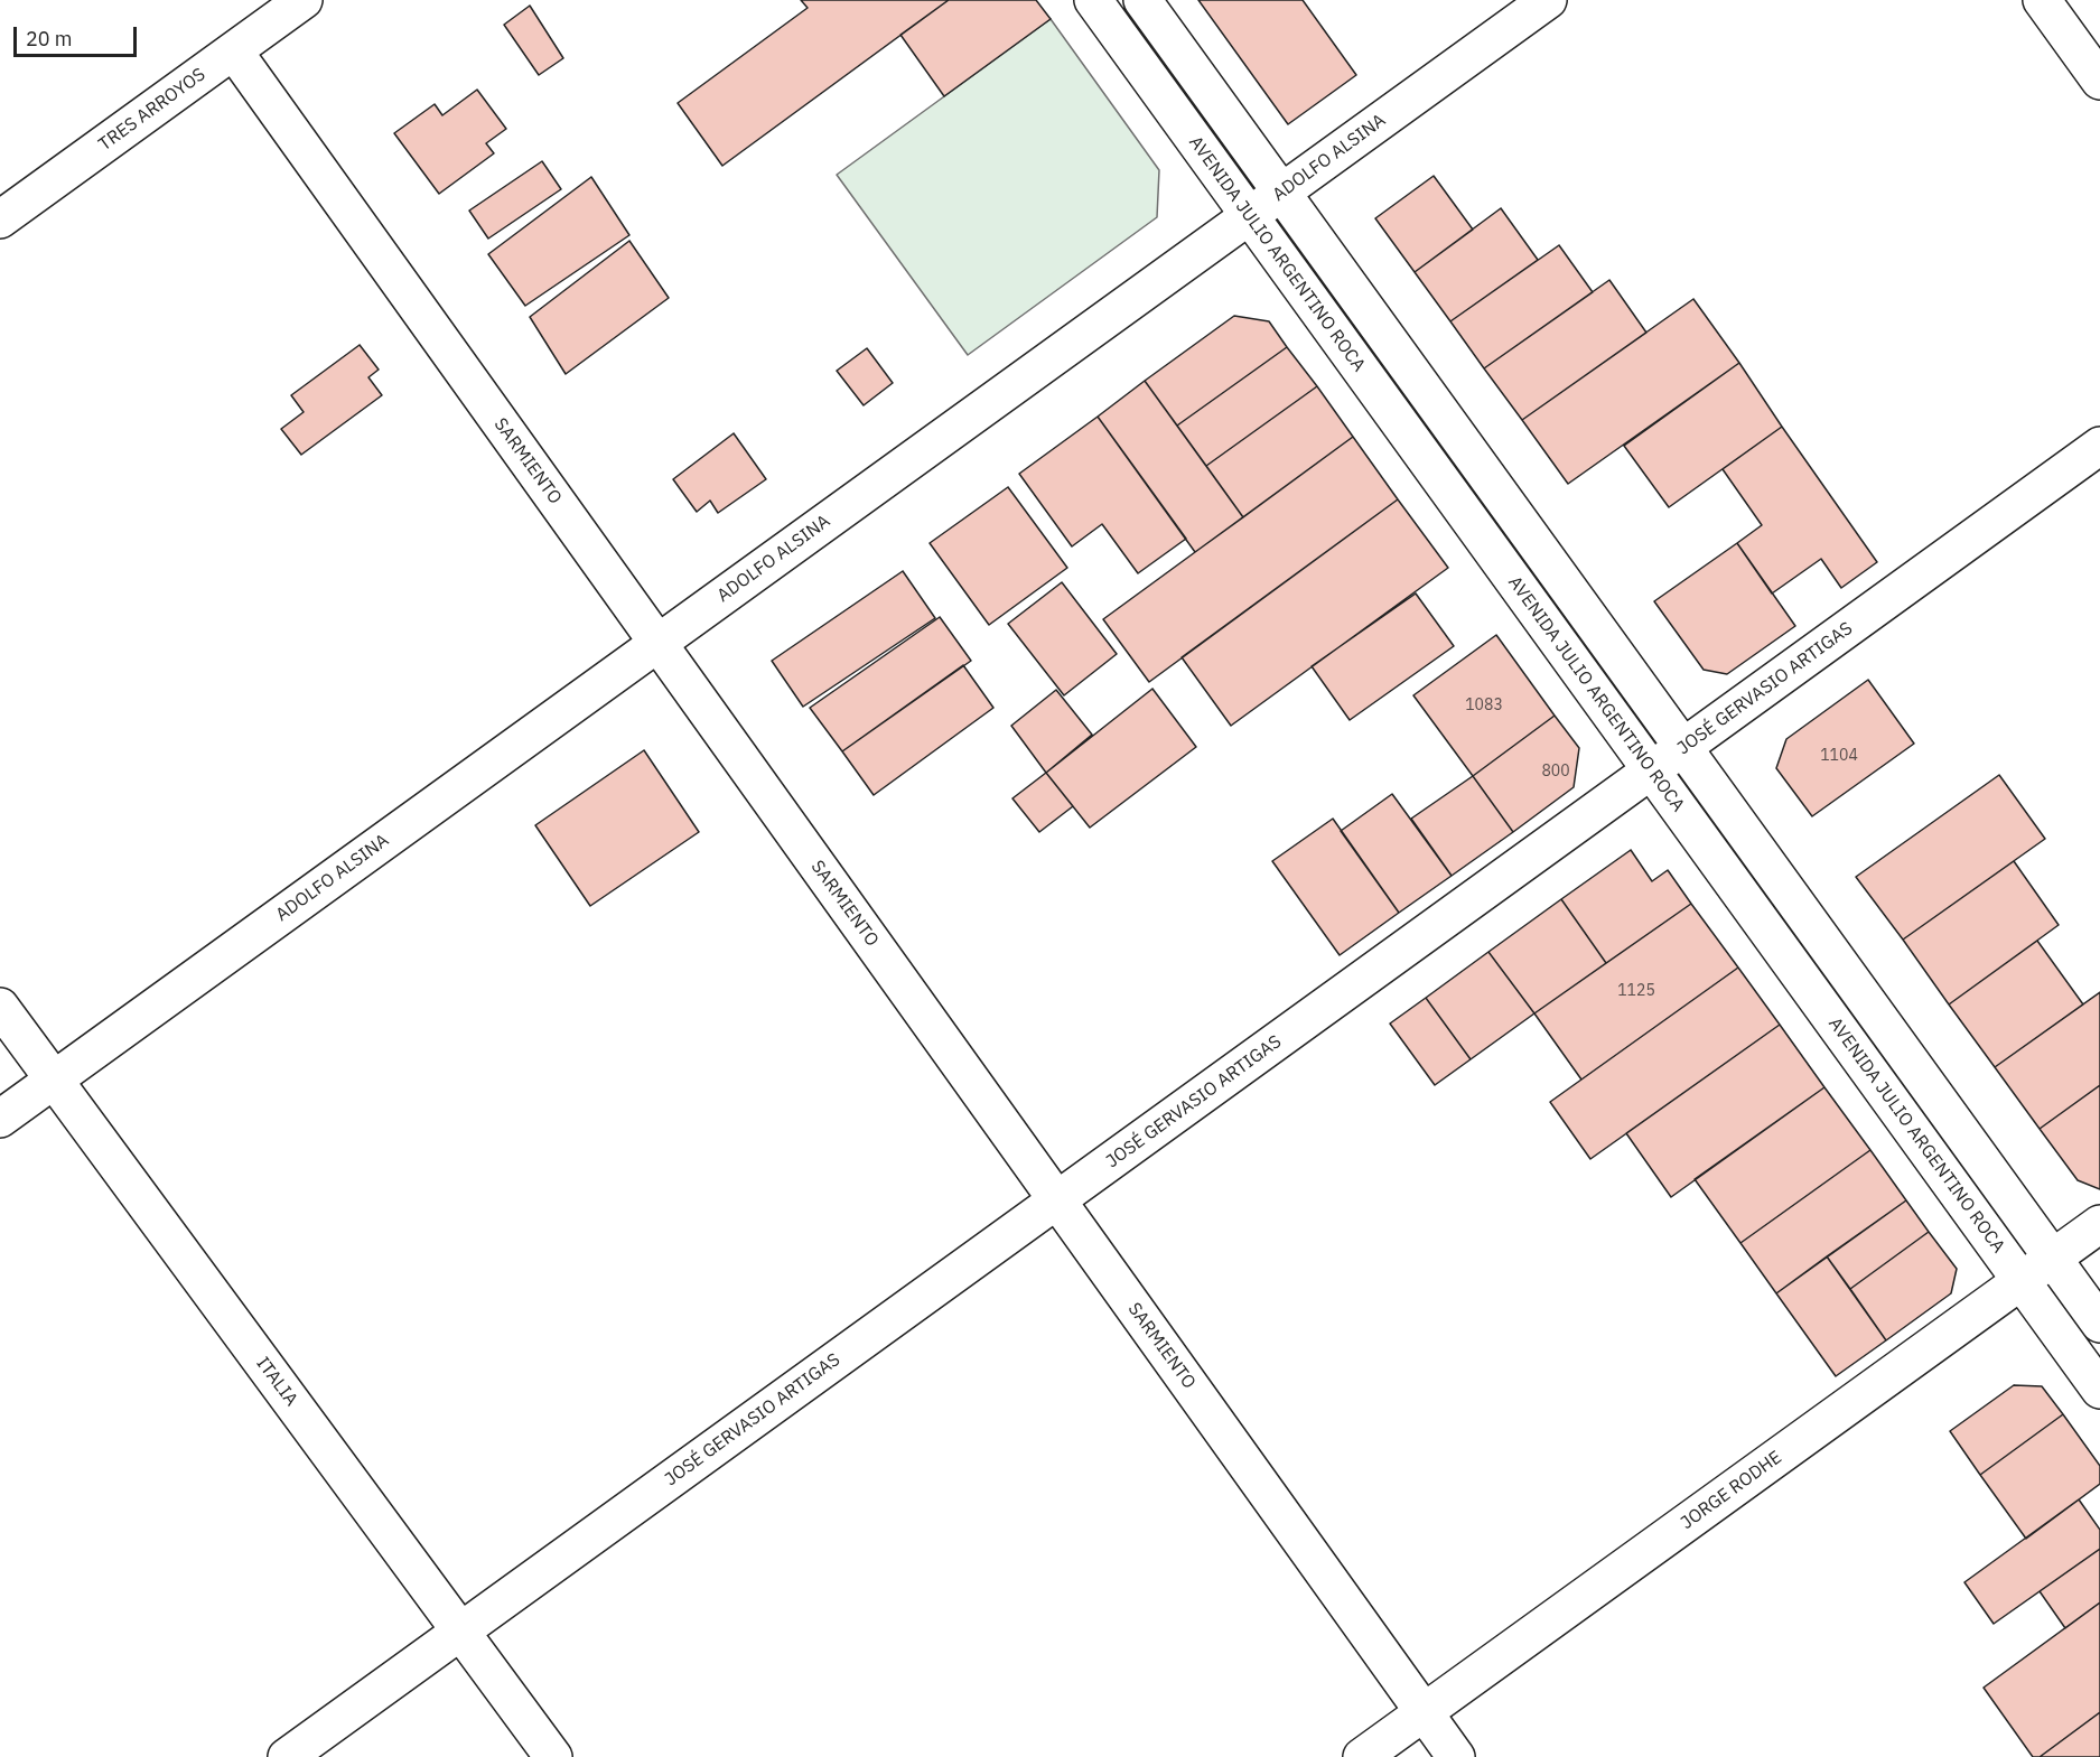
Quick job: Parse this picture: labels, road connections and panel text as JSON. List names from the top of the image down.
{
  "streets": {
    "street": [
      "TRES ARROYOS",
      "ADOLFO ALSINA",
      "AVENIDA JULIO ARGENTINO ROCA",
      "SARMIENTO",
      "JOSÉ GERVASIO ARTIGAS",
      "ITALIA",
      "JORGE RODHE"
    ]
  },
  "crossings": [
    ["TRES ARROYOS", "SARMIENTO"],
    ["ADOLFO ALSINA", "AVENIDA JULIO ARGENTINO ROCA"],
    ["ADOLFO ALSINA", "SARMIENTO"],
    ["ADOLFO ALSINA", "ITALIA"],
    ["AVENIDA JULIO ARGENTINO ROCA", "JOSÉ GERVASIO ARTIGAS"],
    ["AVENIDA JULIO ARGENTINO ROCA", "JORGE RODHE"],
    ["SARMIENTO", "JOSÉ GERVASIO ARTIGAS"],
    ["SARMIENTO", "JORGE RODHE"],
    ["JOSÉ GERVASIO ARTIGAS", "ITALIA"]
  ],
  "house_numbers": [
    "1083",
    "1104",
    "800",
    "1125"
  ],
  "scale_bar": "20 m"
}
